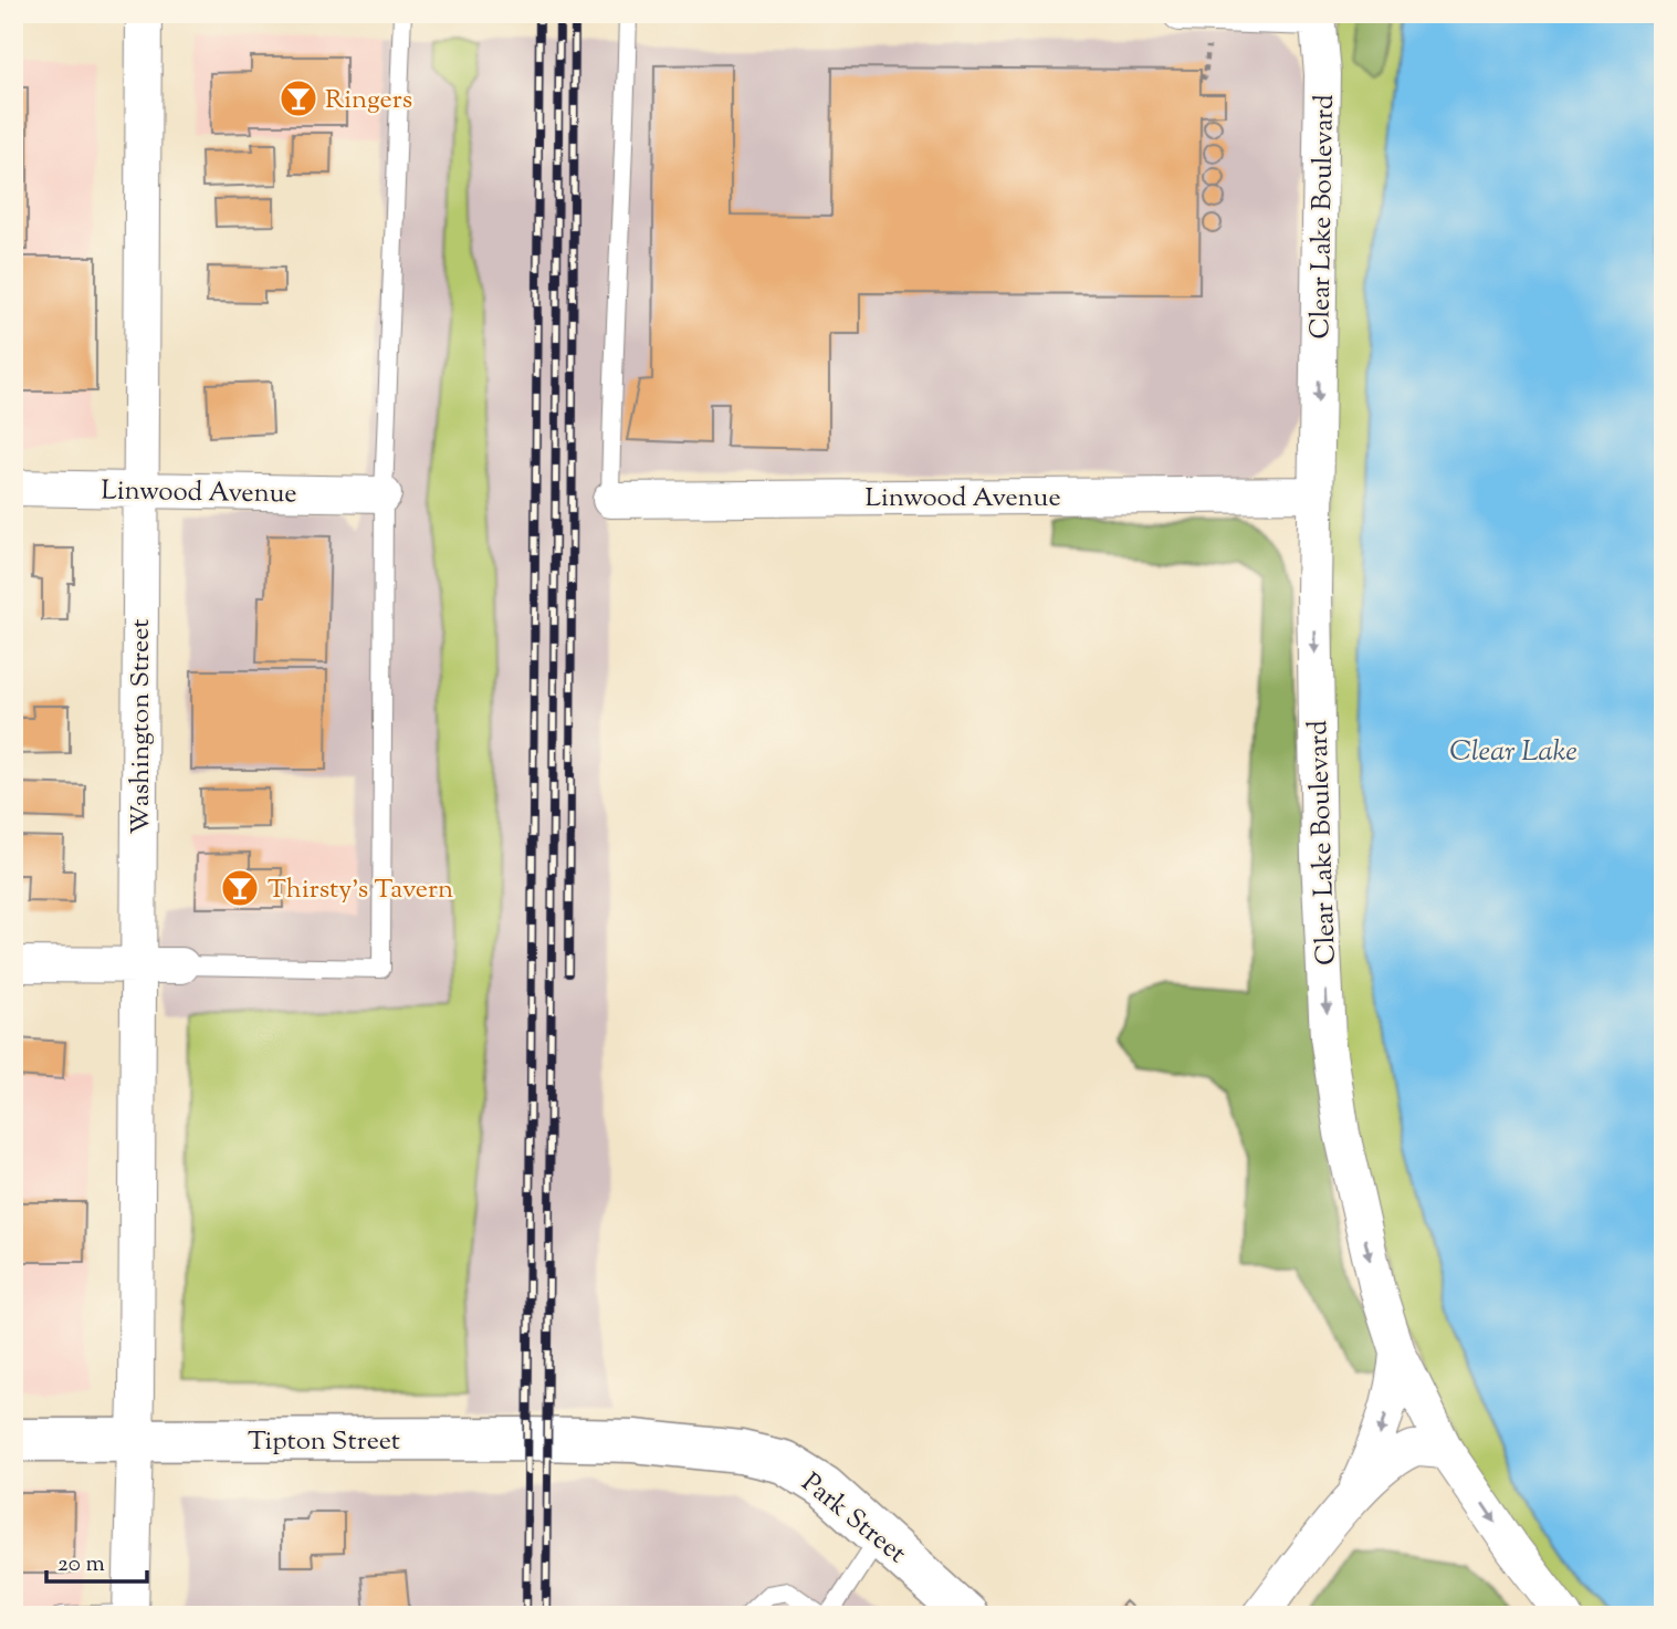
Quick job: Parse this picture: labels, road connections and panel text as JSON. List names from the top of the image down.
{
  "streets": {
    "street": [
      "Clear Lake Boulevard",
      "Linwood Avenue",
      "Washington Street",
      "Tipton Street",
      "Park Street"
    ]
  },
  "crossings": [
    ["Clear Lake Boulevard", "Linwood Avenue"],
    ["Linwood Avenue", "Washington Street"],
    ["Washington Street", "Tipton Street"],
    ["Tipton Street", "Park Street"]
  ],
  "one_way": ["Clear Lake Boulevard"],
  "water": ["Clear Lake"],
  "places": {
    "bar": ["Ringers", "Thirsty's Tavern"]
  },
  "scale_bar": "20 m"
}
